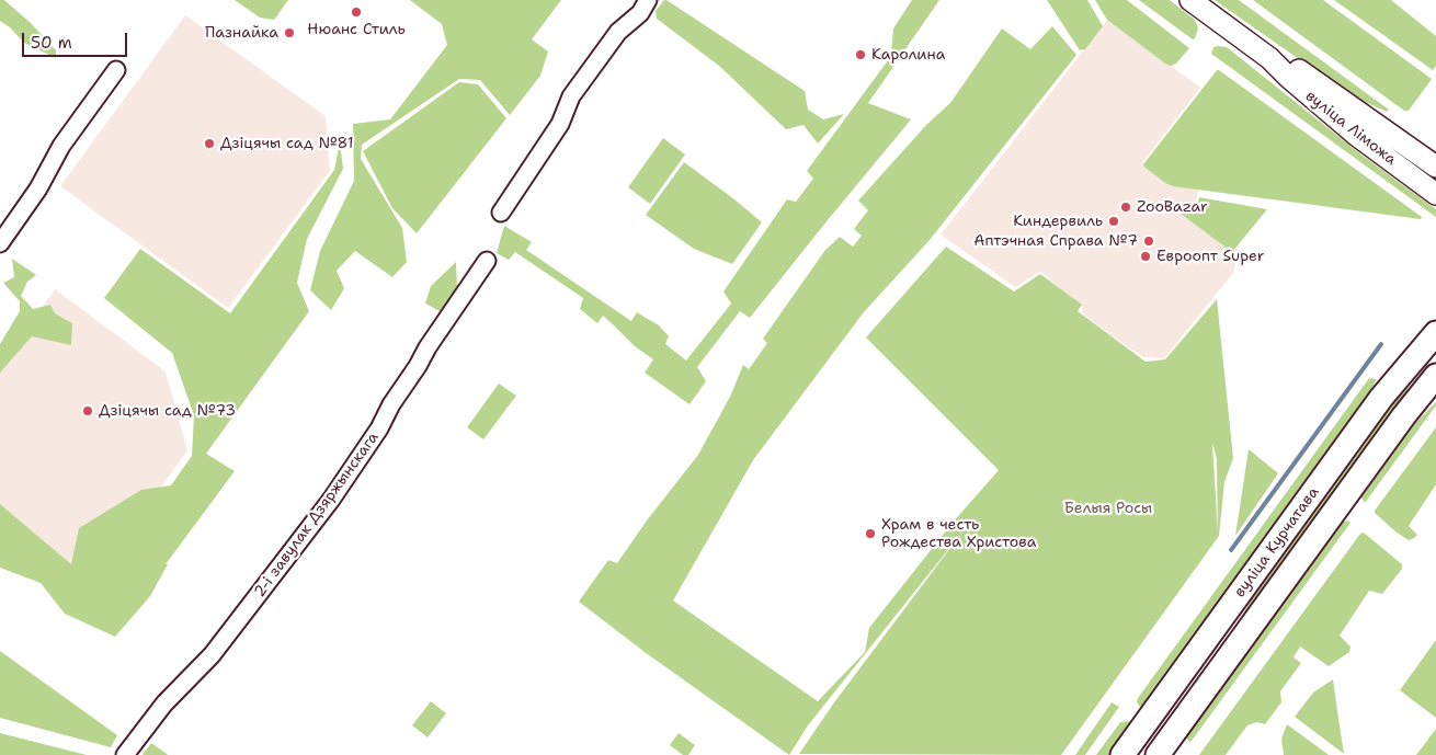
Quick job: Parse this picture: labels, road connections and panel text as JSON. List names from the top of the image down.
{
  "streets": {
    "main road": ["вуліца Курчатава"],
    "street": ["вуліца Ліможа", "2-і завулак Дзяржынскага"]
  },
  "parks": ["Белыя Росы"],
  "places": [
    "Нюанс Стиль",
    "Пазнайка",
    "Каролина",
    "Дзіцячы сад №81",
    "ZooBazar",
    "Киндервиль",
    "Аптэчная Справа №7",
    "Евроопт Super",
    "Дзіцячы сад №73",
    "Храм в честь Рождества Христова"
  ],
  "scale_bar": "50 m"
}
